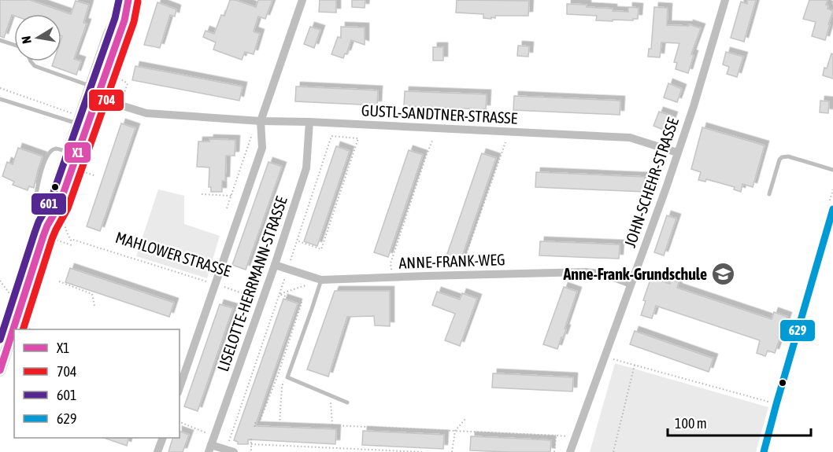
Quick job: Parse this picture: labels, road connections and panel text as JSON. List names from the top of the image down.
{
  "streets": {
    "street": [
      "GUSTL-SANDTNER-STRASSE",
      "JOHN-SCHEHR-STRASSE",
      "ANNE-FRANK-WEG",
      "LISELOTTE-HERRMANN-STRASSE"
    ],
    "path": ["MAHLOWER STRASSE"]
  },
  "crossings": [
    ["GUSTL-SANDTNER-STRASSE", "JOHN-SCHEHR-STRASSE"],
    ["GUSTL-SANDTNER-STRASSE", "LISELOTTE-HERRMANN-STRASSE"],
    ["JOHN-SCHEHR-STRASSE", "ANNE-FRANK-WEG"],
    ["MAHLOWER STRASSE", "LISELOTTE-HERRMANN-STRASSE"],
    ["ANNE-FRANK-WEG", "LISELOTTE-HERRMANN-STRASSE"]
  ],
  "places": {
    "school or university": ["Anne-Frank-Grundschule"]
  },
  "lines": [
    "transit line X1",
    "transit line 601",
    "transit line 704",
    "transit line 629"
  ],
  "legend": [
    "X1",
    "704",
    "601",
    "629"
  ],
  "scale_bar": "100 m",
  "north": "left"
}
